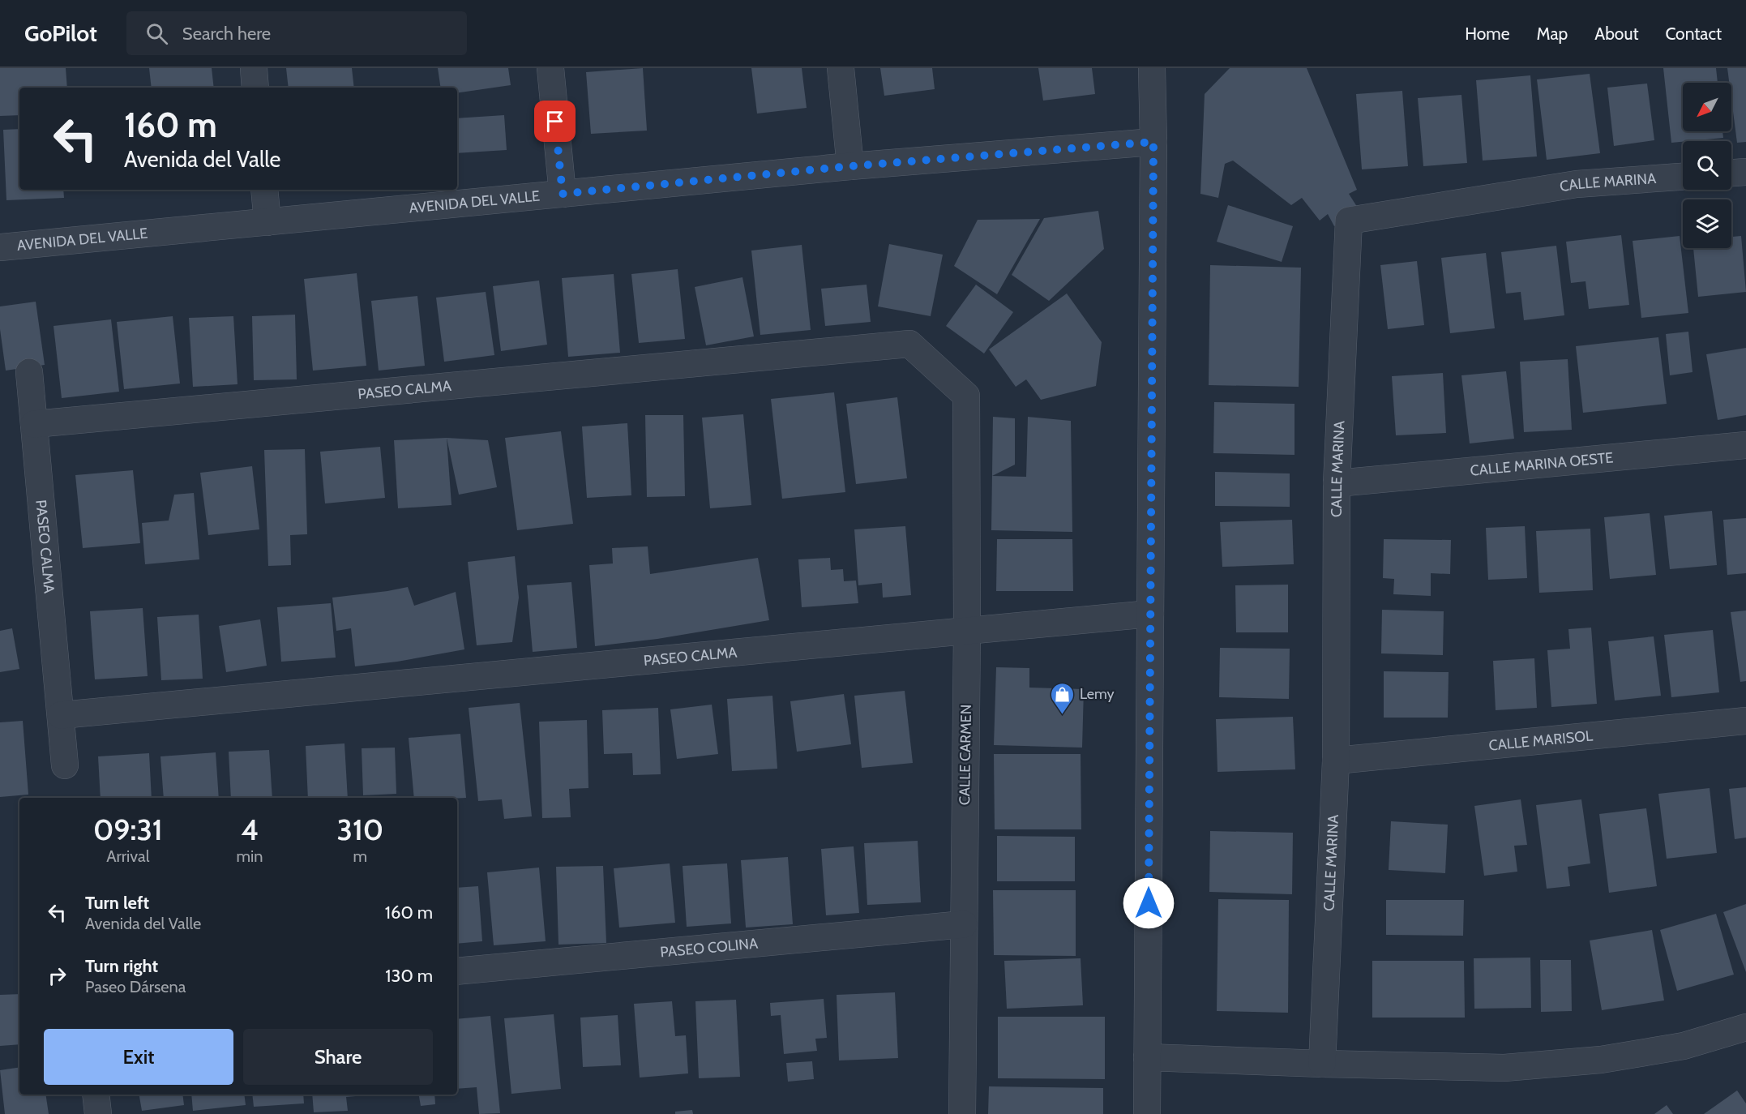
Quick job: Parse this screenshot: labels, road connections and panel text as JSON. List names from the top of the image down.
{
  "streets": {
    "street": [
      "CALLE MARINA",
      "AVENIDA DEL VALLE",
      "PASEO CALMA",
      "CALLE MARINA OESTE",
      "CALLE MARISOL",
      "CALLE CARMEN",
      "PASEO COLINA"
    ]
  },
  "crossings": [
    ["CALLE MARINA", "CALLE MARINA OESTE"],
    ["CALLE MARINA", "CALLE MARISOL"],
    ["PASEO CALMA", "CALLE CARMEN"],
    ["CALLE CARMEN", "PASEO COLINA"]
  ],
  "places": {
    "shop": ["Lemy"]
  },
  "north": "bottom left",
  "page": {
    "header": "GoPilot",
    "search": "Search here",
    "nav": [
      "Home",
      "Map",
      "About",
      "Contact"
    ],
    "turn": ["160 m", "Avenida del Valle"],
    "eta": [
      "09:31",
      "Arrival",
      "4",
      "min",
      "310",
      "m"
    ],
    "list": [
      {
        "name": "Turn left",
        "note": "Avenida del Valle",
        "value": "160 m"
      },
      {
        "name": "Turn right",
        "note": "Paseo Dársena",
        "value": "130 m"
      }
    ],
    "buttons": ["Exit", "Share"]
  }
}
